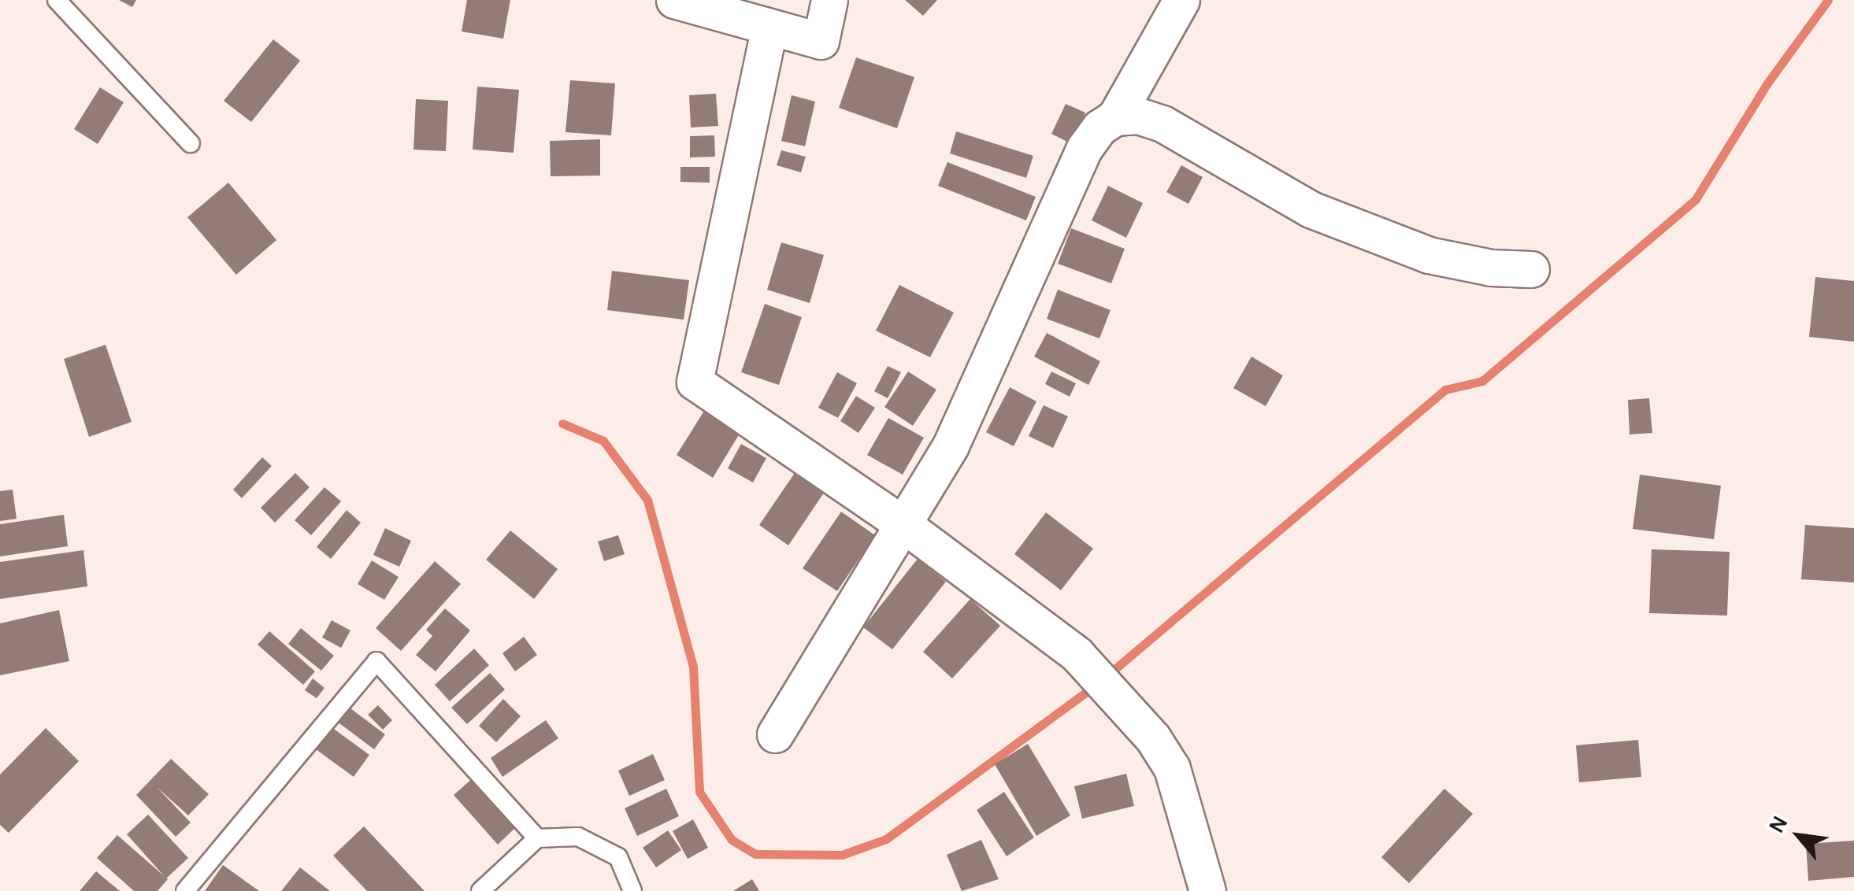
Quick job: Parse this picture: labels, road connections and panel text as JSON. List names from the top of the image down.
{
  "north": "top left"
}
